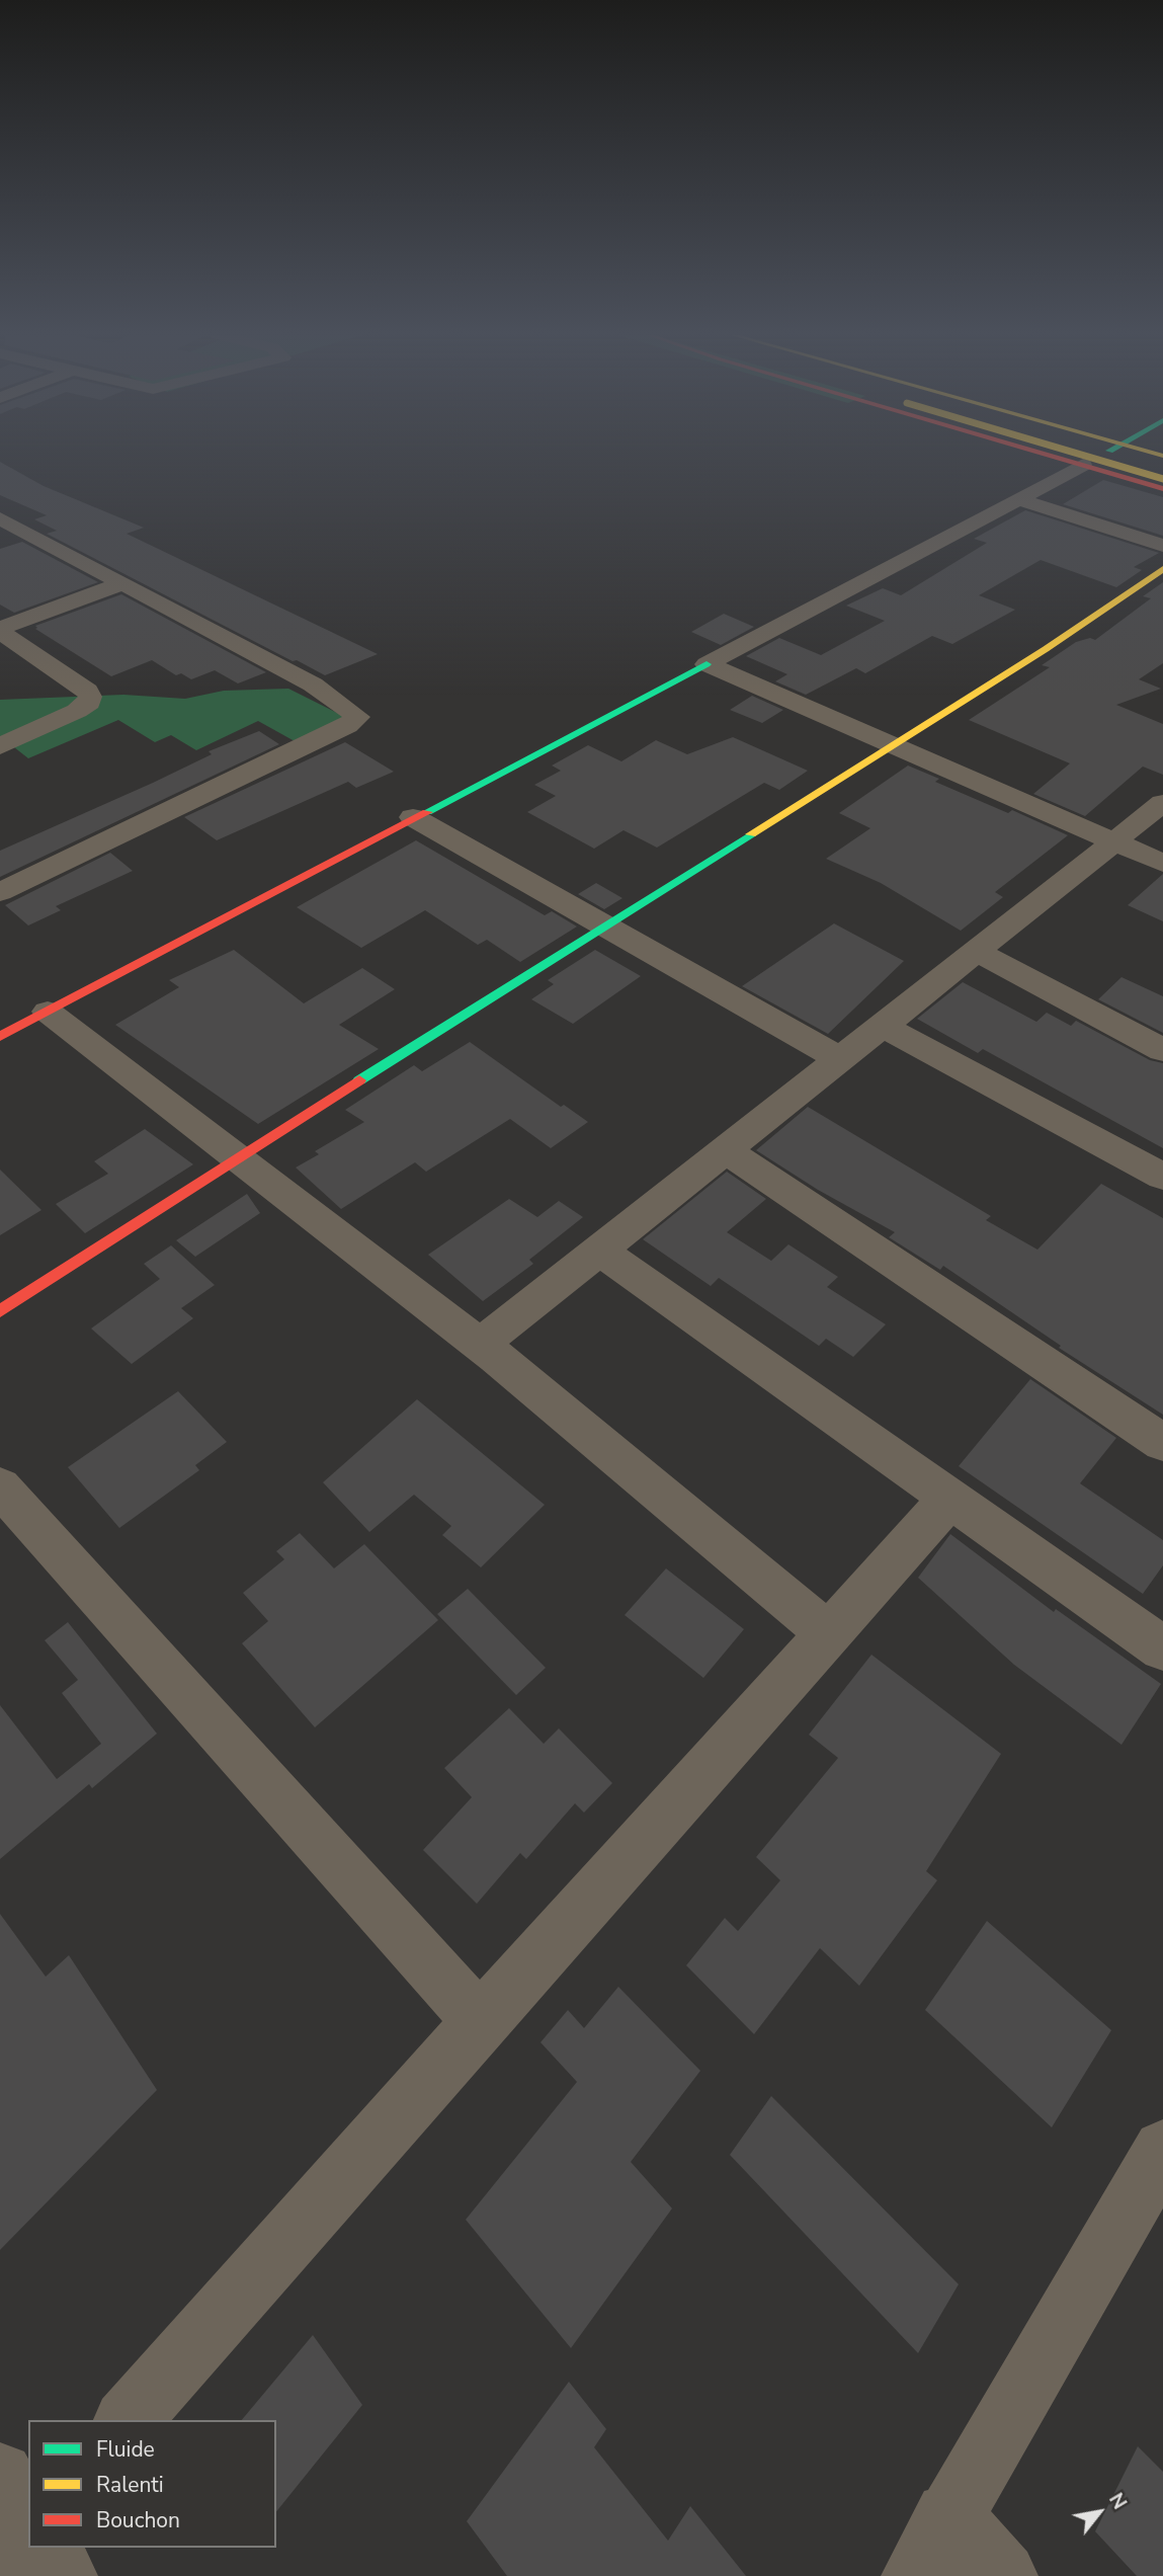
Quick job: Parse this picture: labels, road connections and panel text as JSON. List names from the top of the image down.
{
  "legend": ["Fluide", "Ralenti", "Bouchon"],
  "north": "top right"
}
